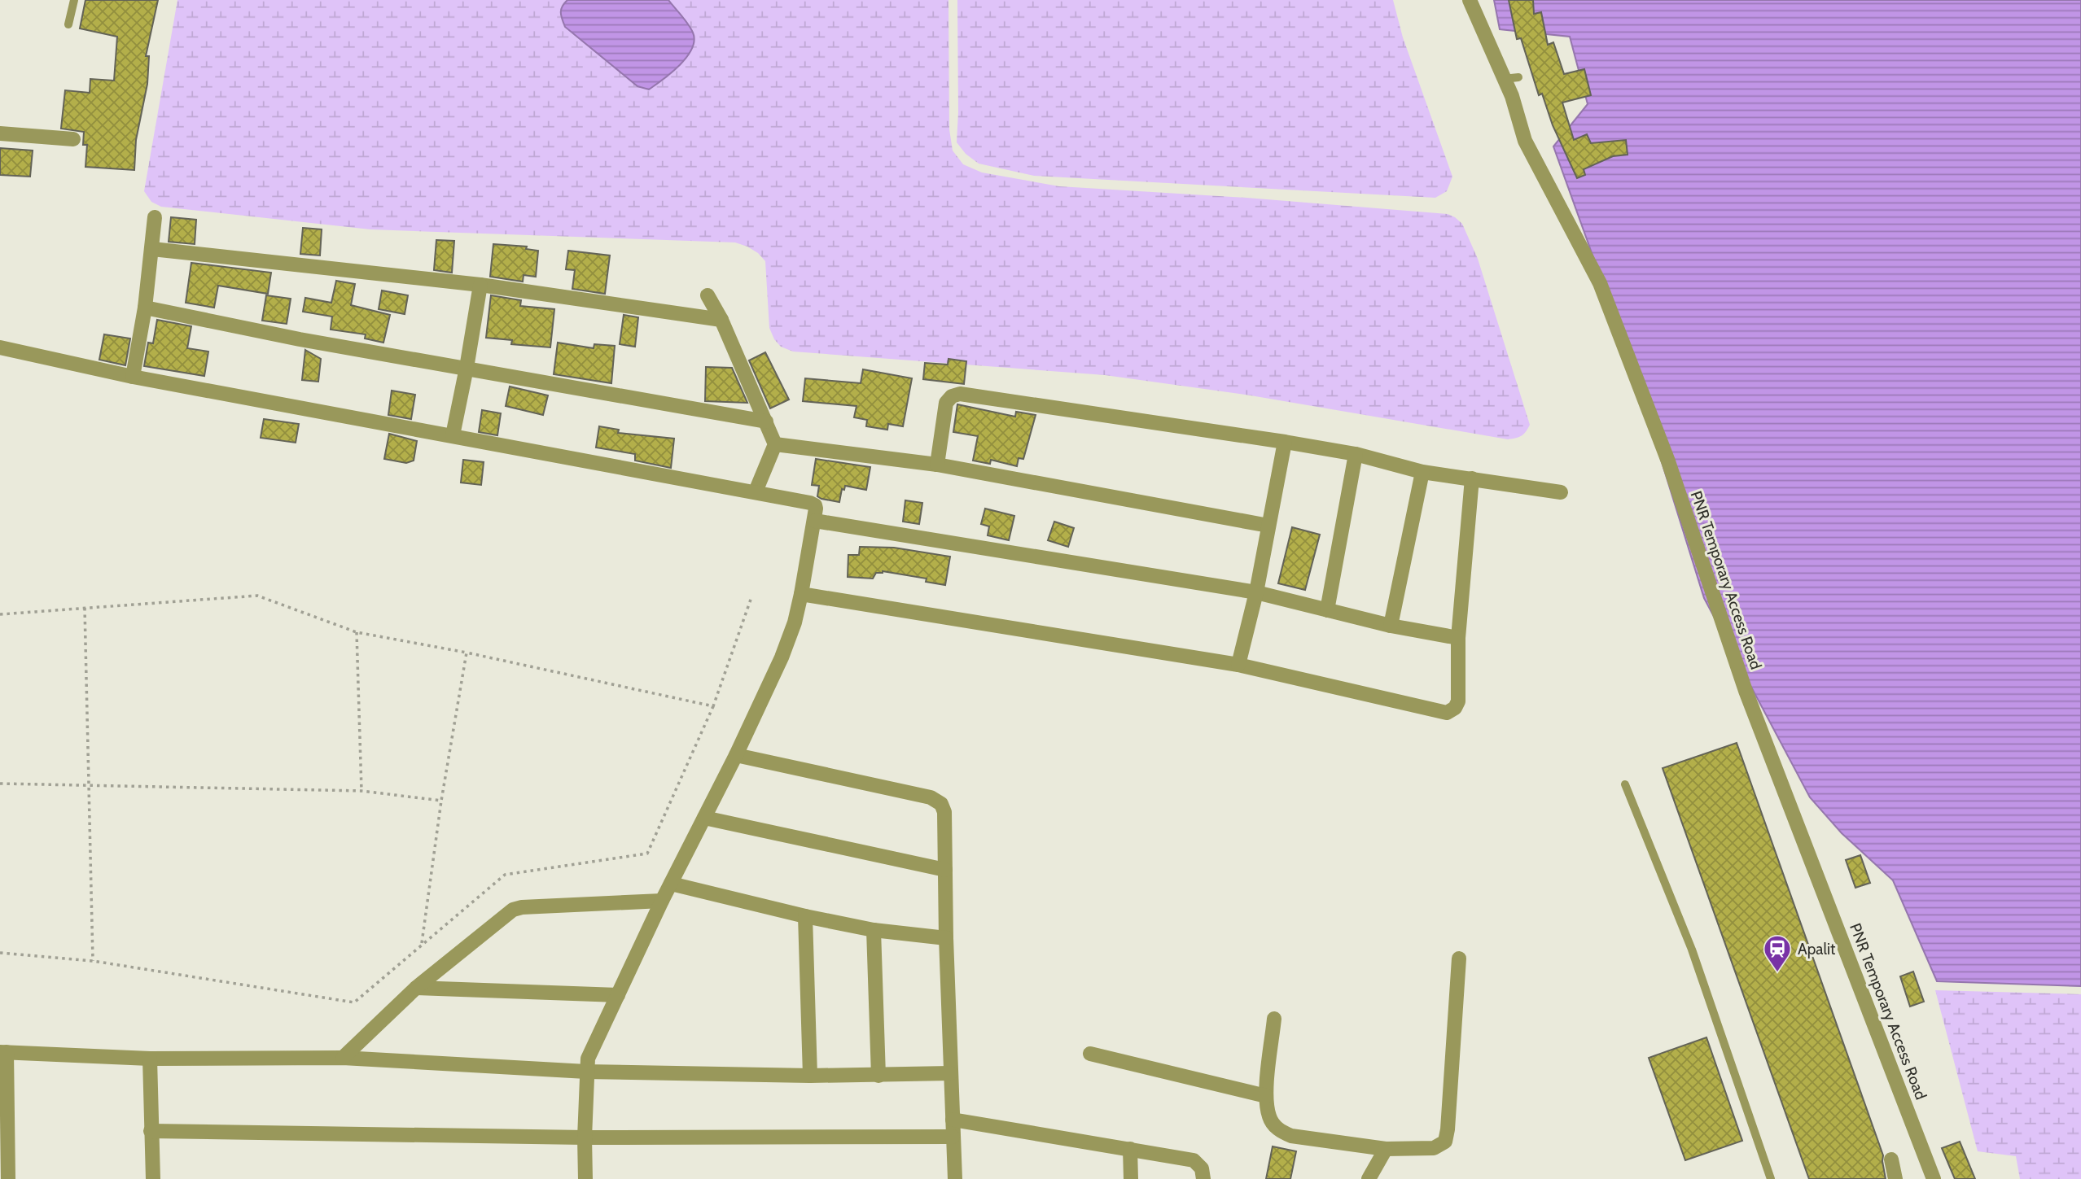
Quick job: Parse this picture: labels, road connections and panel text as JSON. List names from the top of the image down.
{
  "streets": {
    "street": ["PNR Temporary Access Road"]
  },
  "places": {
    "station": ["Apalit"]
  }
}
